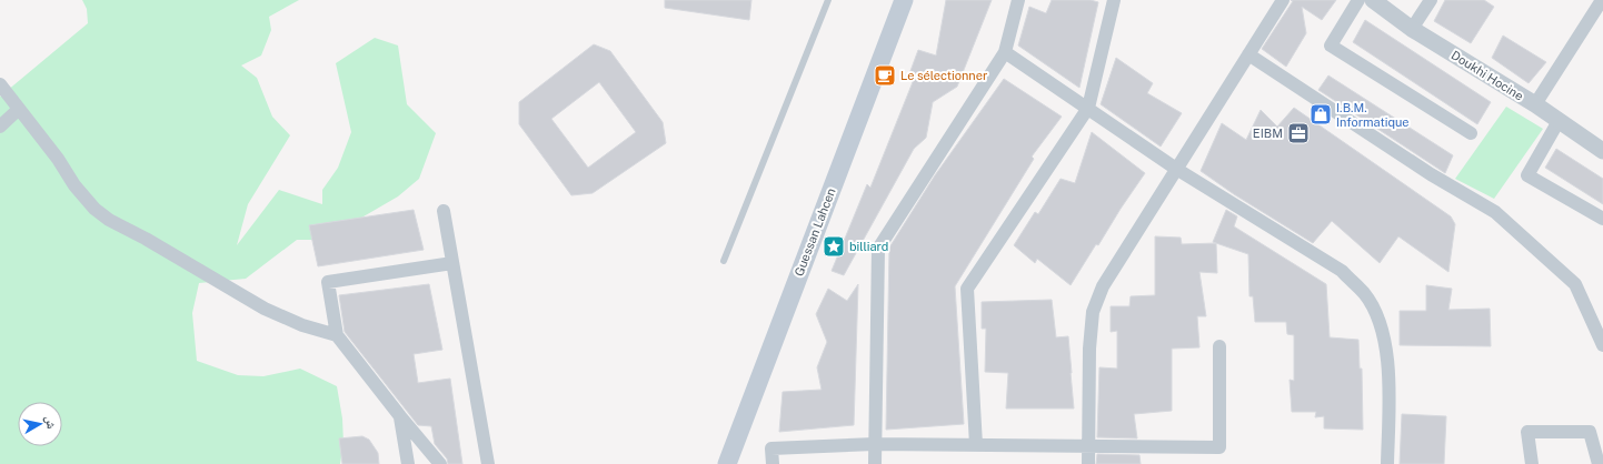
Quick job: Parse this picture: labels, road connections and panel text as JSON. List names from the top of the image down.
{
  "streets": {
    "main road": ["Guessan Lahcen"],
    "street": ["Doukhi Hocine"]
  },
  "places": {
    "cafe": ["Le sélectionner"],
    "shop": ["I.B.M. Informatique"],
    "office": ["EIBM"],
    "place": ["billiard"]
  },
  "north": "right"
}
